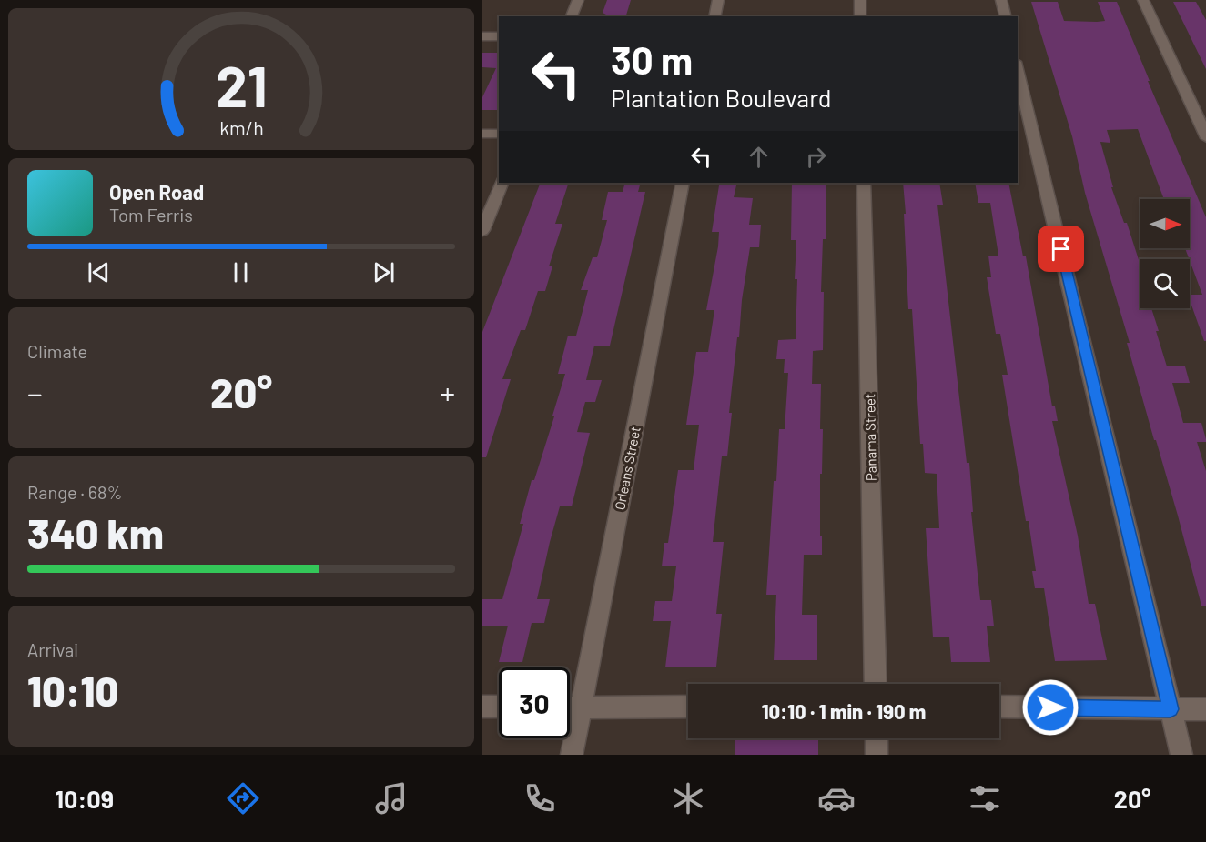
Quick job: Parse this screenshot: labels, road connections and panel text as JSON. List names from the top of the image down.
{
  "streets": {
    "street": ["Panama Street", "Orleans Street"]
  },
  "north": "right",
  "page": {
    "turn": ["30 m", "Plantation Boulevard"],
    "song": ["Open Road", "Tom Ferris"],
    "tile": [
      "Climate",
      ["Range · 68%", "340 km"],
      ["Arrival", "10:10"]
    ],
    "heat": ["−", "20°", "+"],
    "limit": "30",
    "trip": "10:10 · 1 min · 190 m",
    "tabs": ["10:09", "20°"],
    "gauge": ["21", "km/h"]
  }
}
